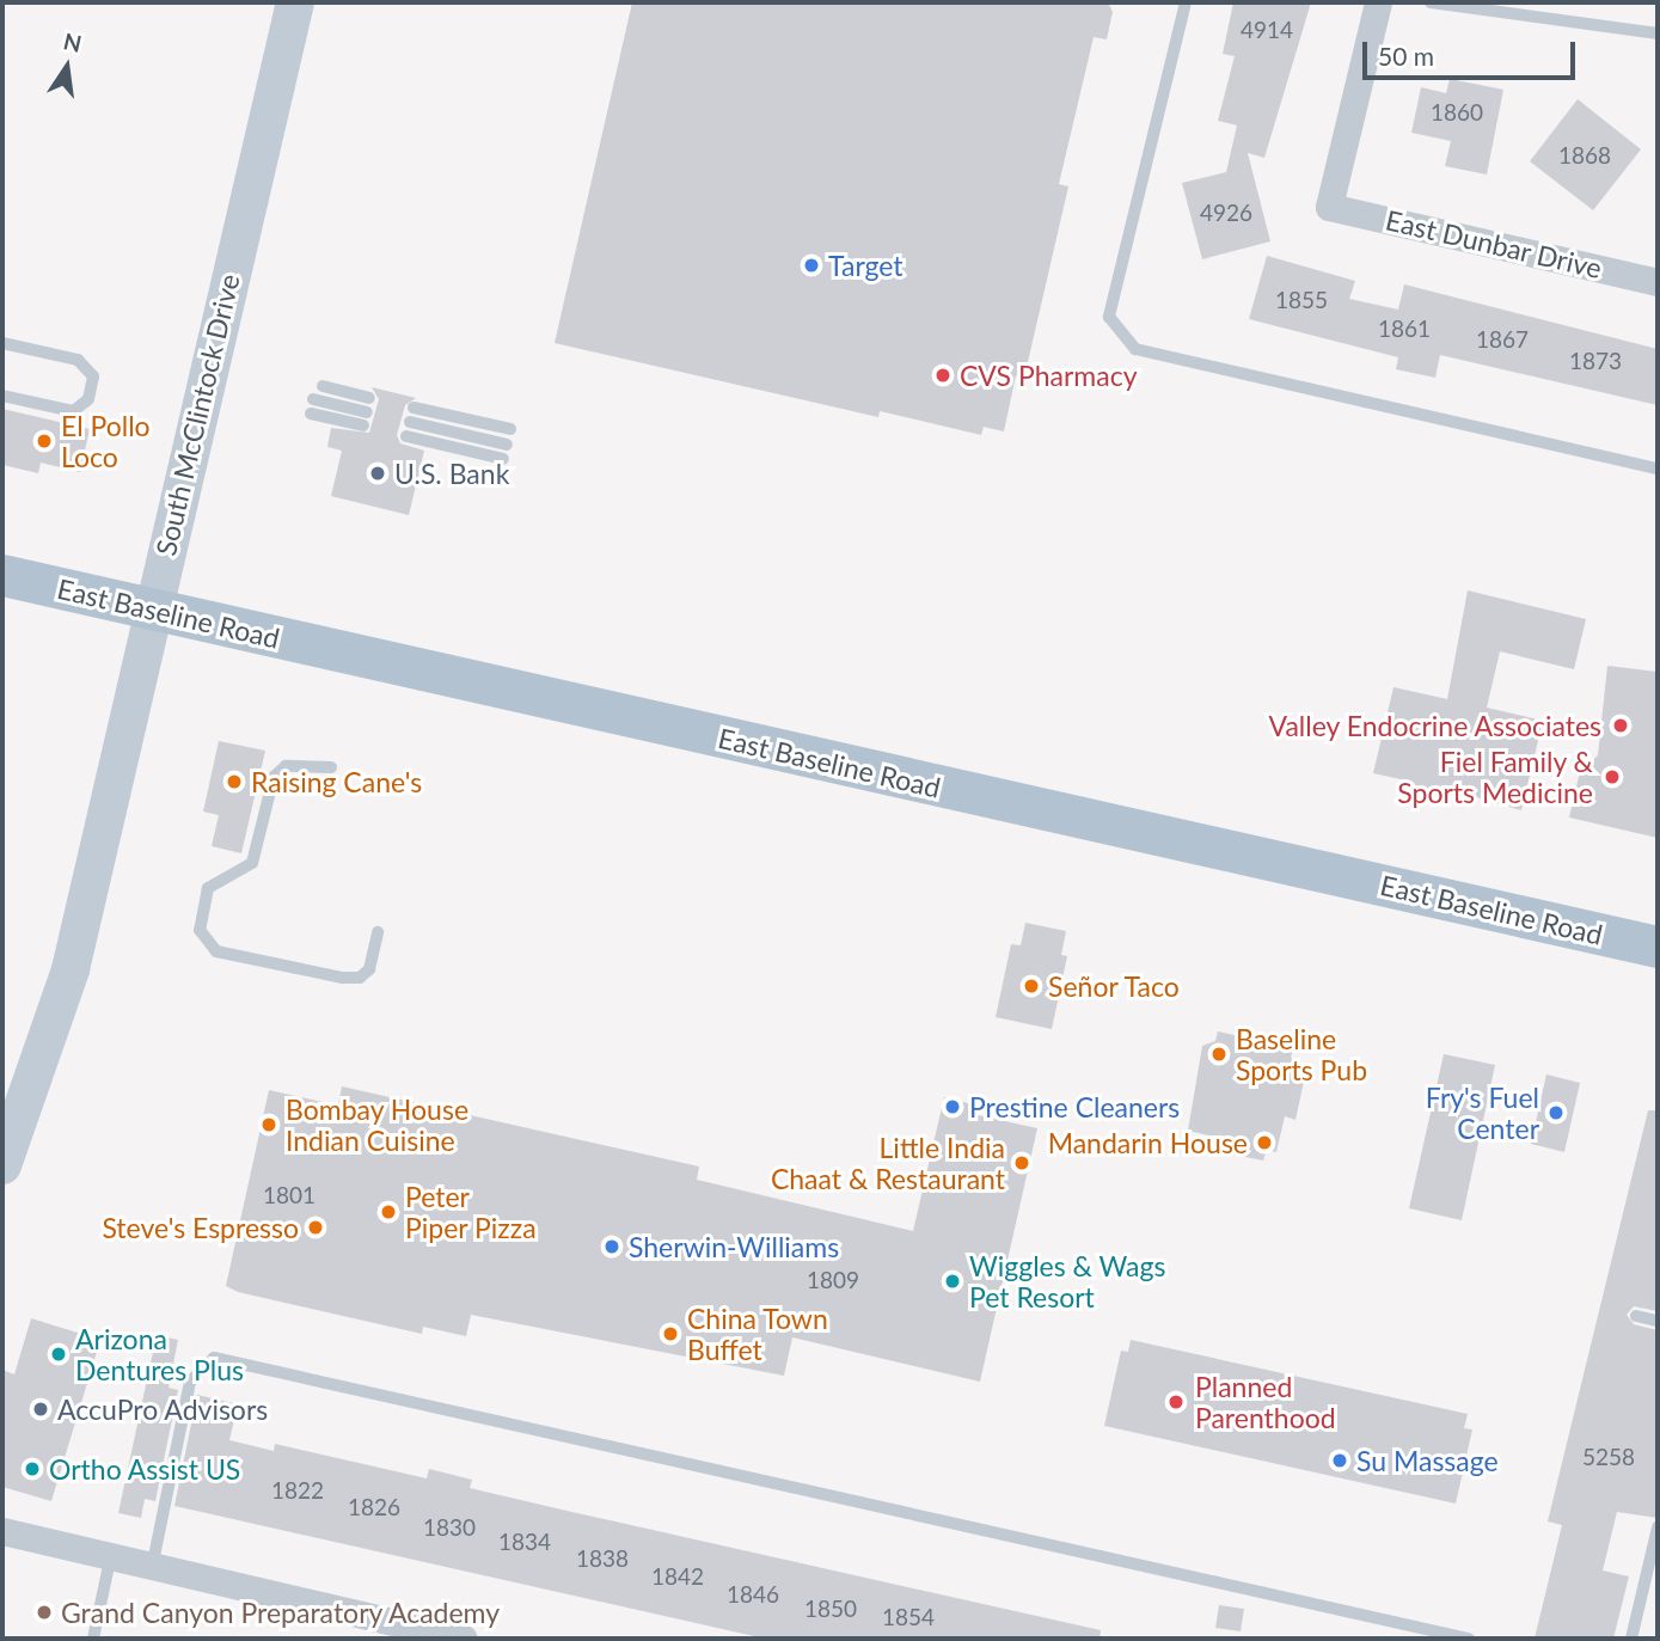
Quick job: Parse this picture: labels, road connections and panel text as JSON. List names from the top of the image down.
{
  "streets": {
    "main road": ["South McClintock Drive", "East Baseline Road"],
    "street": ["East Dunbar Drive"]
  },
  "crossings": [
    ["South McClintock Drive", "East Baseline Road"]
  ],
  "places": [
    "Target",
    "CVS Pharmacy",
    "El Pollo Loco",
    "U.S. Bank",
    "Valley Endocrine Associates",
    "Fiel Family & Sports Medicine",
    "Raising Cane's",
    "Señor Taco",
    "Baseline Sports Pub",
    "Prestine Cleaners",
    "Fry's Fuel Center",
    "Bombay House Indian Cuisine",
    "Mandarin House",
    "Little India Chaat & Restaurant",
    "Peter Piper Pizza",
    "Steve's Espresso",
    "Sherwin-Williams",
    "Wiggles & Wags Pet Resort",
    "China Town Buffet",
    "Arizona Dentures Plus",
    "Planned Parenthood",
    "AccuPro Advisors",
    "Su Massage",
    "Ortho Assist US",
    "Grand Canyon Preparatory Academy"
  ],
  "house_numbers": [
    "4914",
    "1860",
    "1868",
    "4926",
    "1855",
    "1861",
    "1867",
    "1873",
    "1801",
    "1809",
    "5258",
    "1822",
    "1826",
    "1830",
    "1834",
    "1838",
    "1842",
    "1846",
    "1850",
    "1854"
  ],
  "scale_bar": "50 m",
  "north": "top"
}
